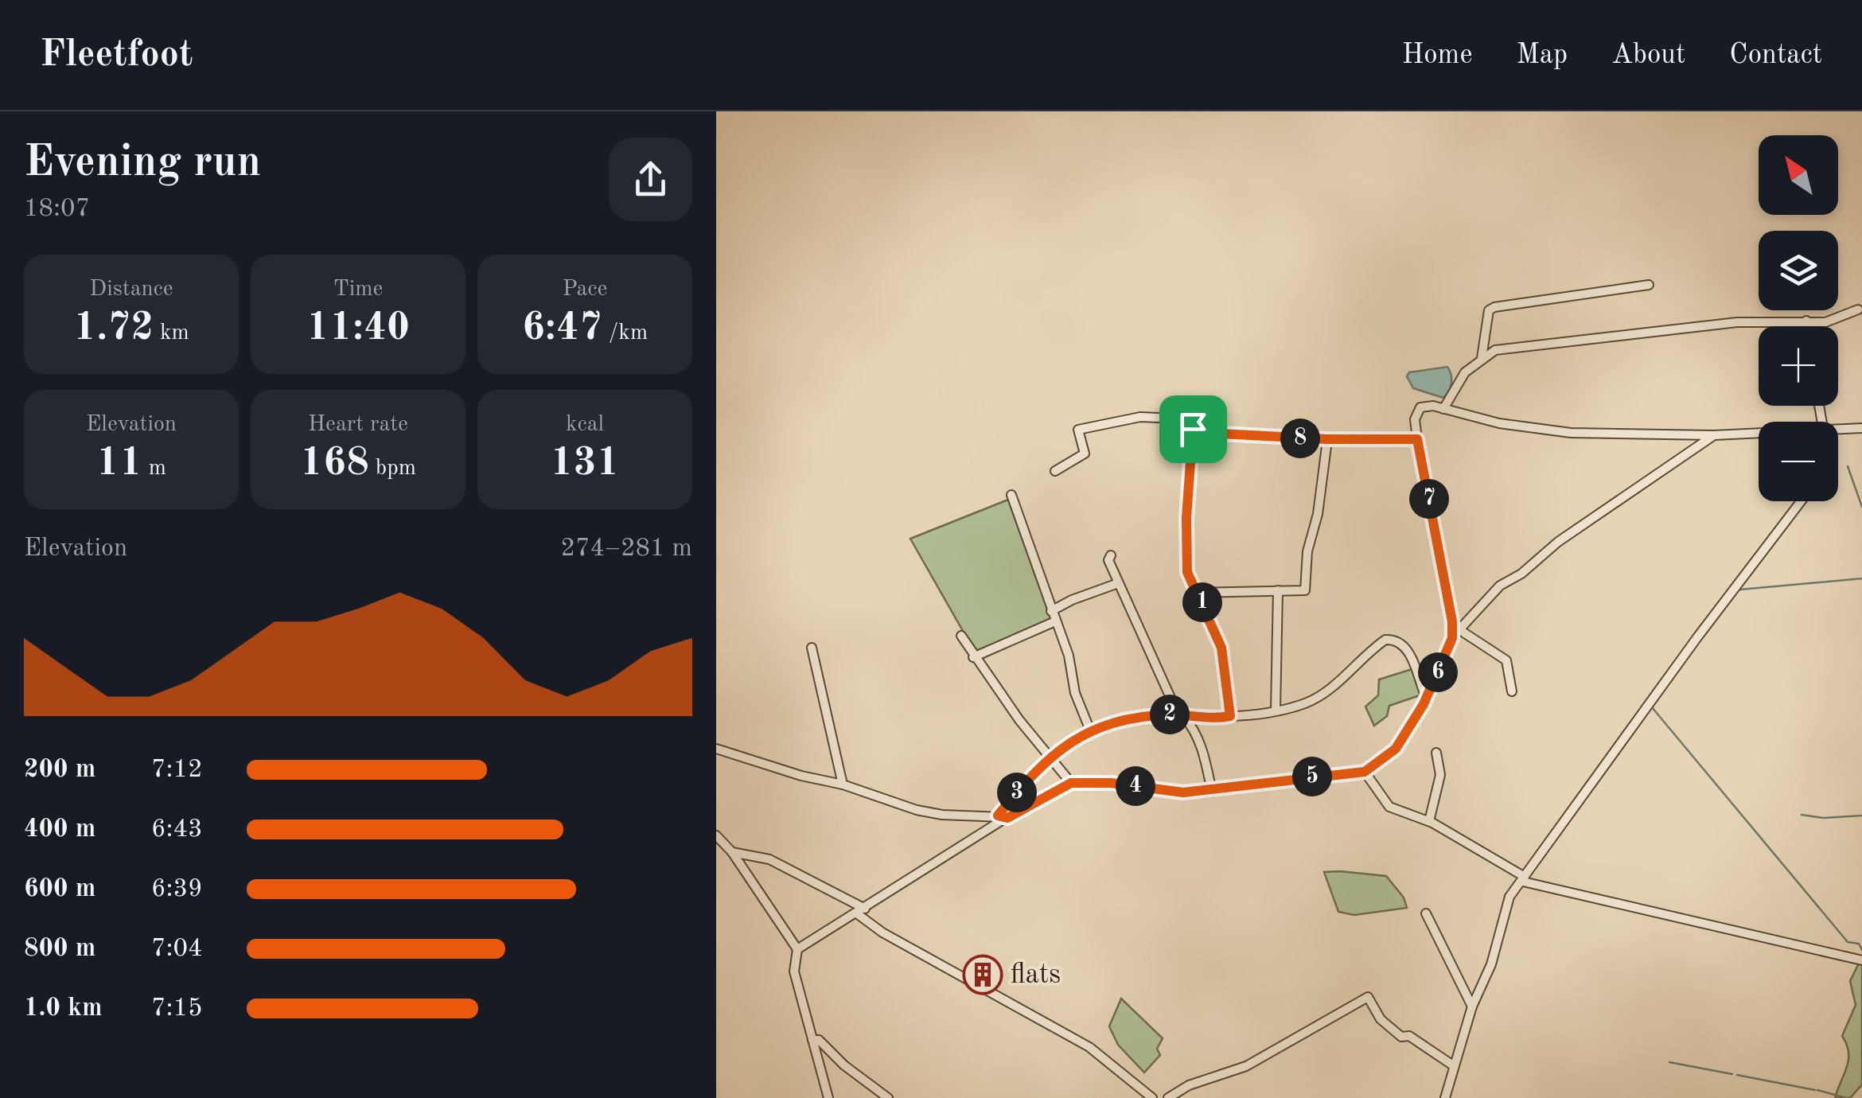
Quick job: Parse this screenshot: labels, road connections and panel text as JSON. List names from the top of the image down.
{
  "places": {
    "building": ["flats"]
  },
  "north": "top left",
  "page": {
    "header": "Fleetfoot",
    "nav": [
      "Home",
      "Map",
      "About",
      "Contact"
    ],
    "heading": ["Evening run", "18:07"],
    "map_buttons": ["+", "−"],
    "stats": [
      ["Distance", "1.72 km"],
      ["Time", "11:40"],
      ["Pace", "6:47 /km"],
      ["Elevation", "11 m"],
      ["Heart rate", "168 bpm"],
      ["kcal", "131"]
    ],
    "pins": [
      "8",
      "7",
      "1",
      "6",
      "2",
      "5",
      "4",
      "3"
    ],
    "chart": ["Elevation", "274–281 m"],
    "list": [
      {
        "name": "200 m",
        "note": "7:12"
      },
      {
        "name": "400 m",
        "note": "6:43"
      },
      {
        "name": "600 m",
        "note": "6:39"
      },
      {
        "name": "800 m",
        "note": "7:04"
      },
      {
        "name": "1.0 km",
        "note": "7:15"
      }
    ]
  }
}
